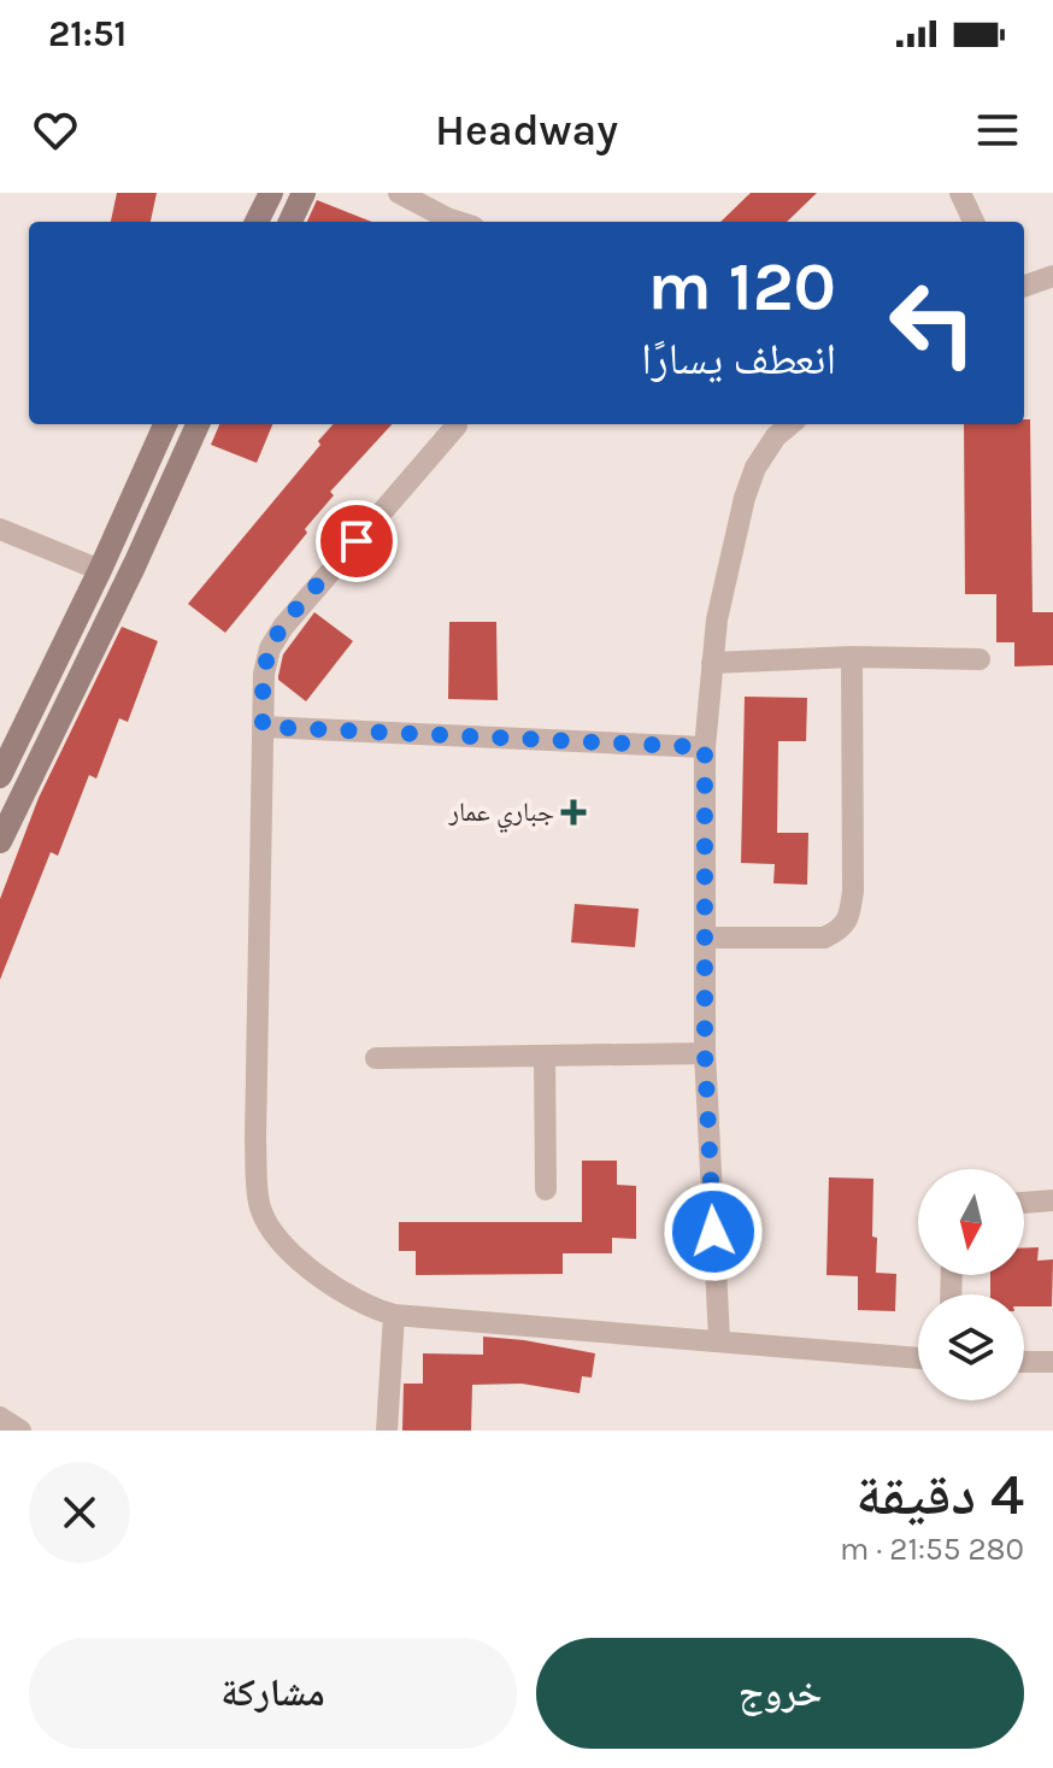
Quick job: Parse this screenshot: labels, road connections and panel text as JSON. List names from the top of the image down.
{
  "places": {
    "health": ["جباري عمار"]
  },
  "north": "bottom",
  "page": {
    "status": "21:51",
    "header": "Headway",
    "turn": ["120 m", "انعطف يسارًا"],
    "heading": ["4 دقيقة", "280 m · 21:55"],
    "buttons": ["خروج", "مشاركة"]
  }
}
